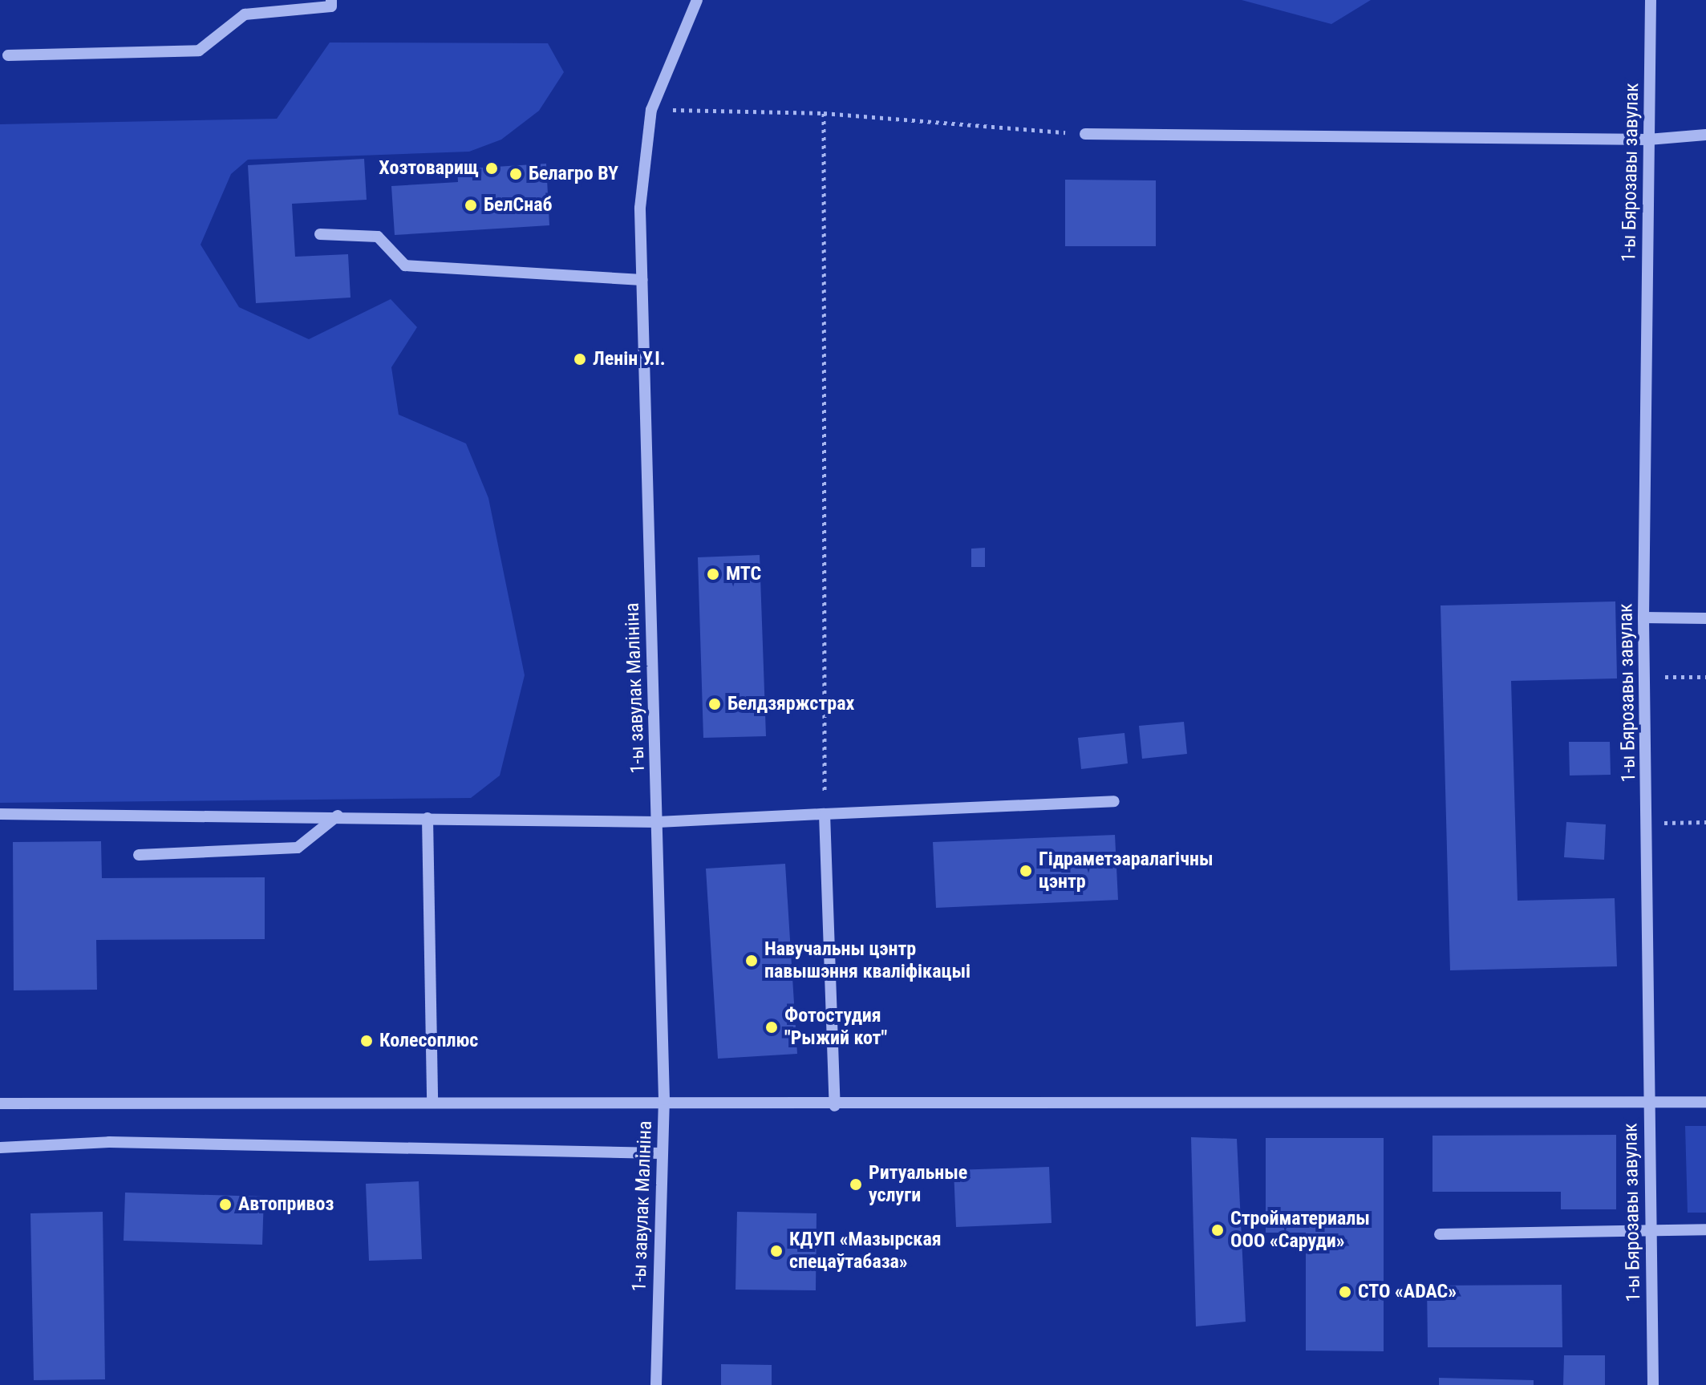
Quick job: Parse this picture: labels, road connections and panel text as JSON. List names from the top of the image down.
{
  "streets": {
    "street": ["1-ы Бярозавы завулак", "1-ы завулак Малініна"]
  },
  "places": [
    "Хозтоварищ",
    "Белагро BY",
    "БелСнаб",
    "Ленін У.І.",
    "МТС",
    "Белдзяржстрах",
    "Гідраметэаралагічны цэнтр",
    "Навучальны цэнтр павышэння кваліфікацыі",
    "Фотостудия \"Рыжий кот\"",
    "Колесоплюс",
    "Ритуальные услуги",
    "Автопривоз",
    "Стройматериалы ООО «Саруди»",
    "КДУП «Мазырская спецаўтабаза»",
    "СТО «ADAC»"
  ]
}
